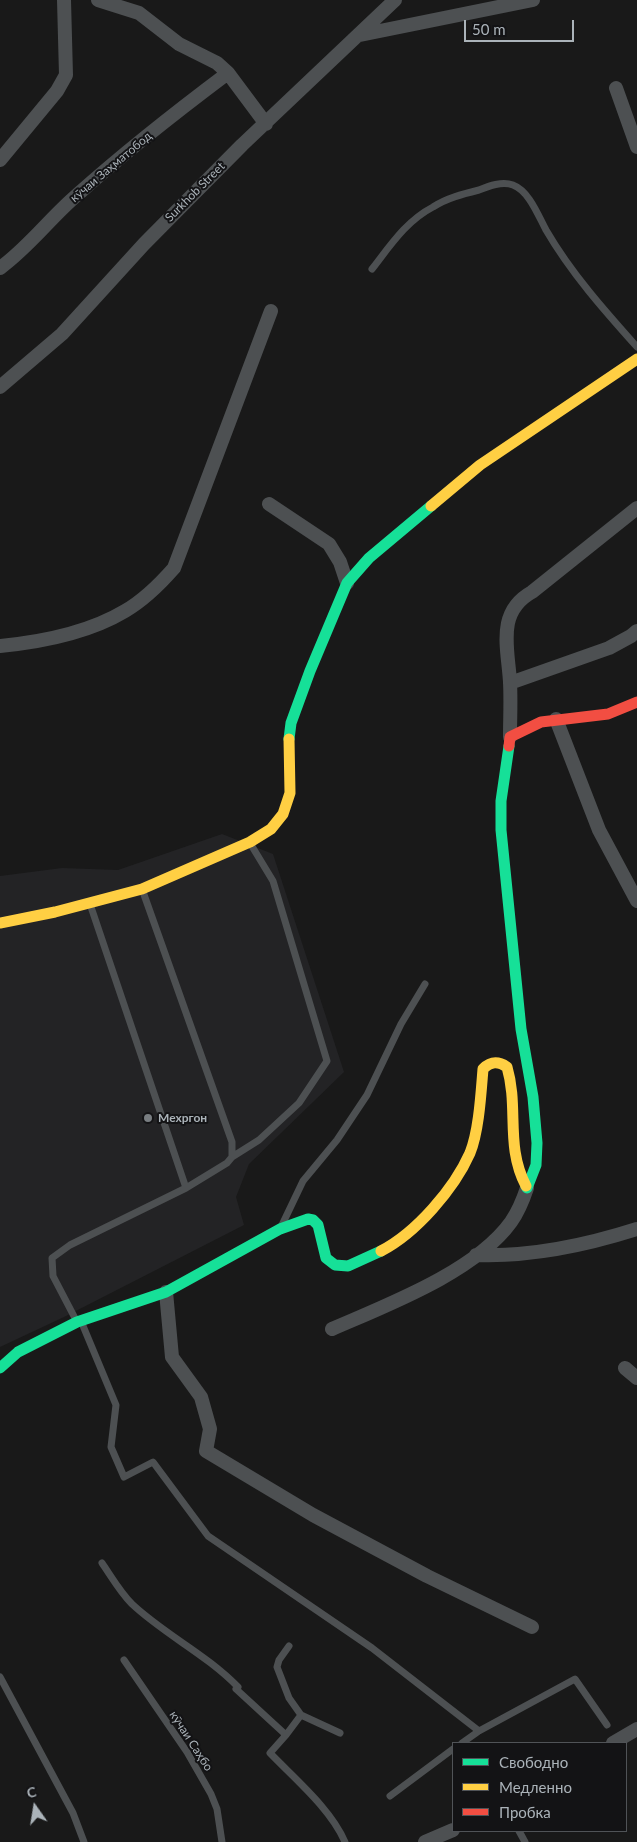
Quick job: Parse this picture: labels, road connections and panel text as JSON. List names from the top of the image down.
{
  "streets": {
    "street": ["кӯчаи Заҳматобод", "Surkhob Street"],
    "lane": ["кӯчаи Саҳбо"]
  },
  "places": ["Мехргон"],
  "legend": ["Свободно", "Медленно", "Пробка"],
  "scale_bar": "50 m",
  "north": "top"
}
